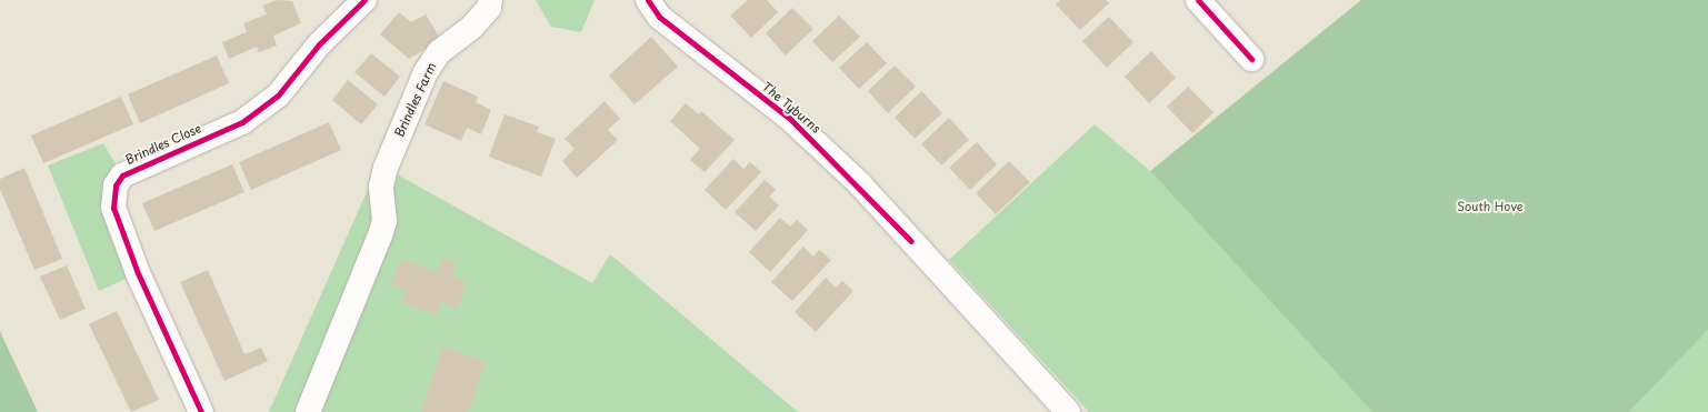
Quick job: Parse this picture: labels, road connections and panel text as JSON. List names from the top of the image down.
{
  "streets": {
    "street": ["Brindles Farm", "The Tyburns", "Brindles Close"]
  },
  "parks": ["South Hove"]
}
